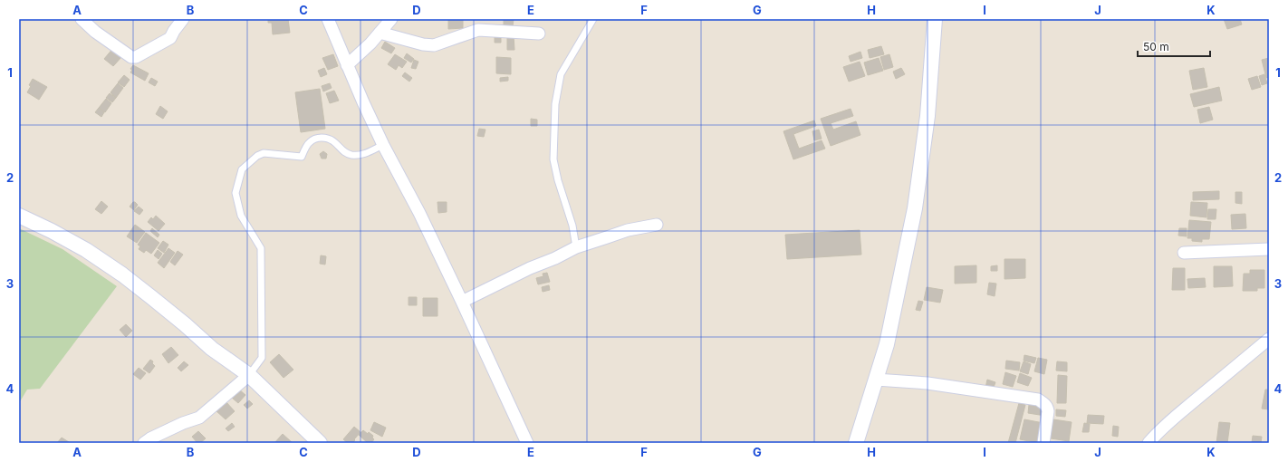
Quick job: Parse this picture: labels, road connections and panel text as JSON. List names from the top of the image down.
{
  "scale_bar": "50 m",
  "grid": {
    "columns": [
      "A",
      "B",
      "C",
      "D",
      "E",
      "F",
      "G",
      "H",
      "I",
      "J",
      "K"
    ],
    "rows": [
      "1",
      "2",
      "3",
      "4"
    ]
  }
}
